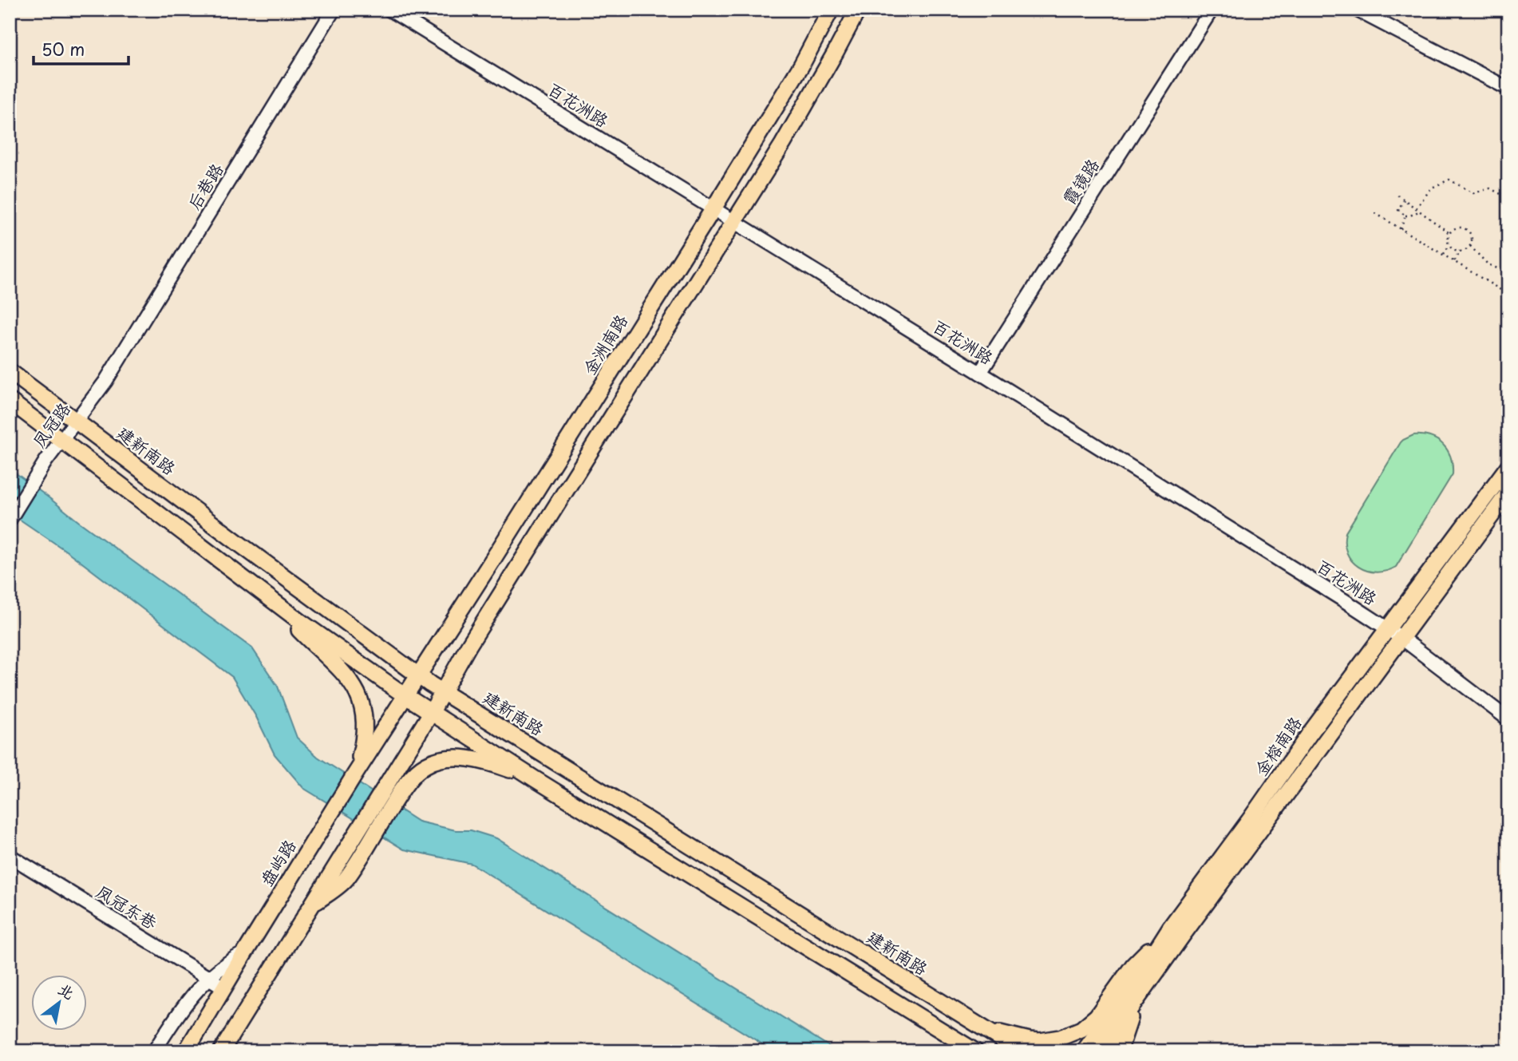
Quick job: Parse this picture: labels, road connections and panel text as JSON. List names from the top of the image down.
{
  "streets": {
    "main road": [
      "金洲南路",
      "建新南路",
      "金榕南路",
      "盘屿路"
    ],
    "street": [
      "百花洲路",
      "霞镜路",
      "后巷路",
      "凤冠路",
      "凤冠东巷"
    ]
  },
  "crossings": [
    ["百花洲路", "霞镜路"],
    ["百花洲路", "金洲南路"],
    ["百花洲路", "金榕南路"],
    ["后巷路", "凤冠路"],
    ["金洲南路", "建新南路"],
    ["金洲南路", "盘屿路"],
    ["凤冠路", "建新南路"],
    ["盘屿路", "凤冠东巷"]
  ],
  "scale_bar": "50 m",
  "north": "top right"
}
